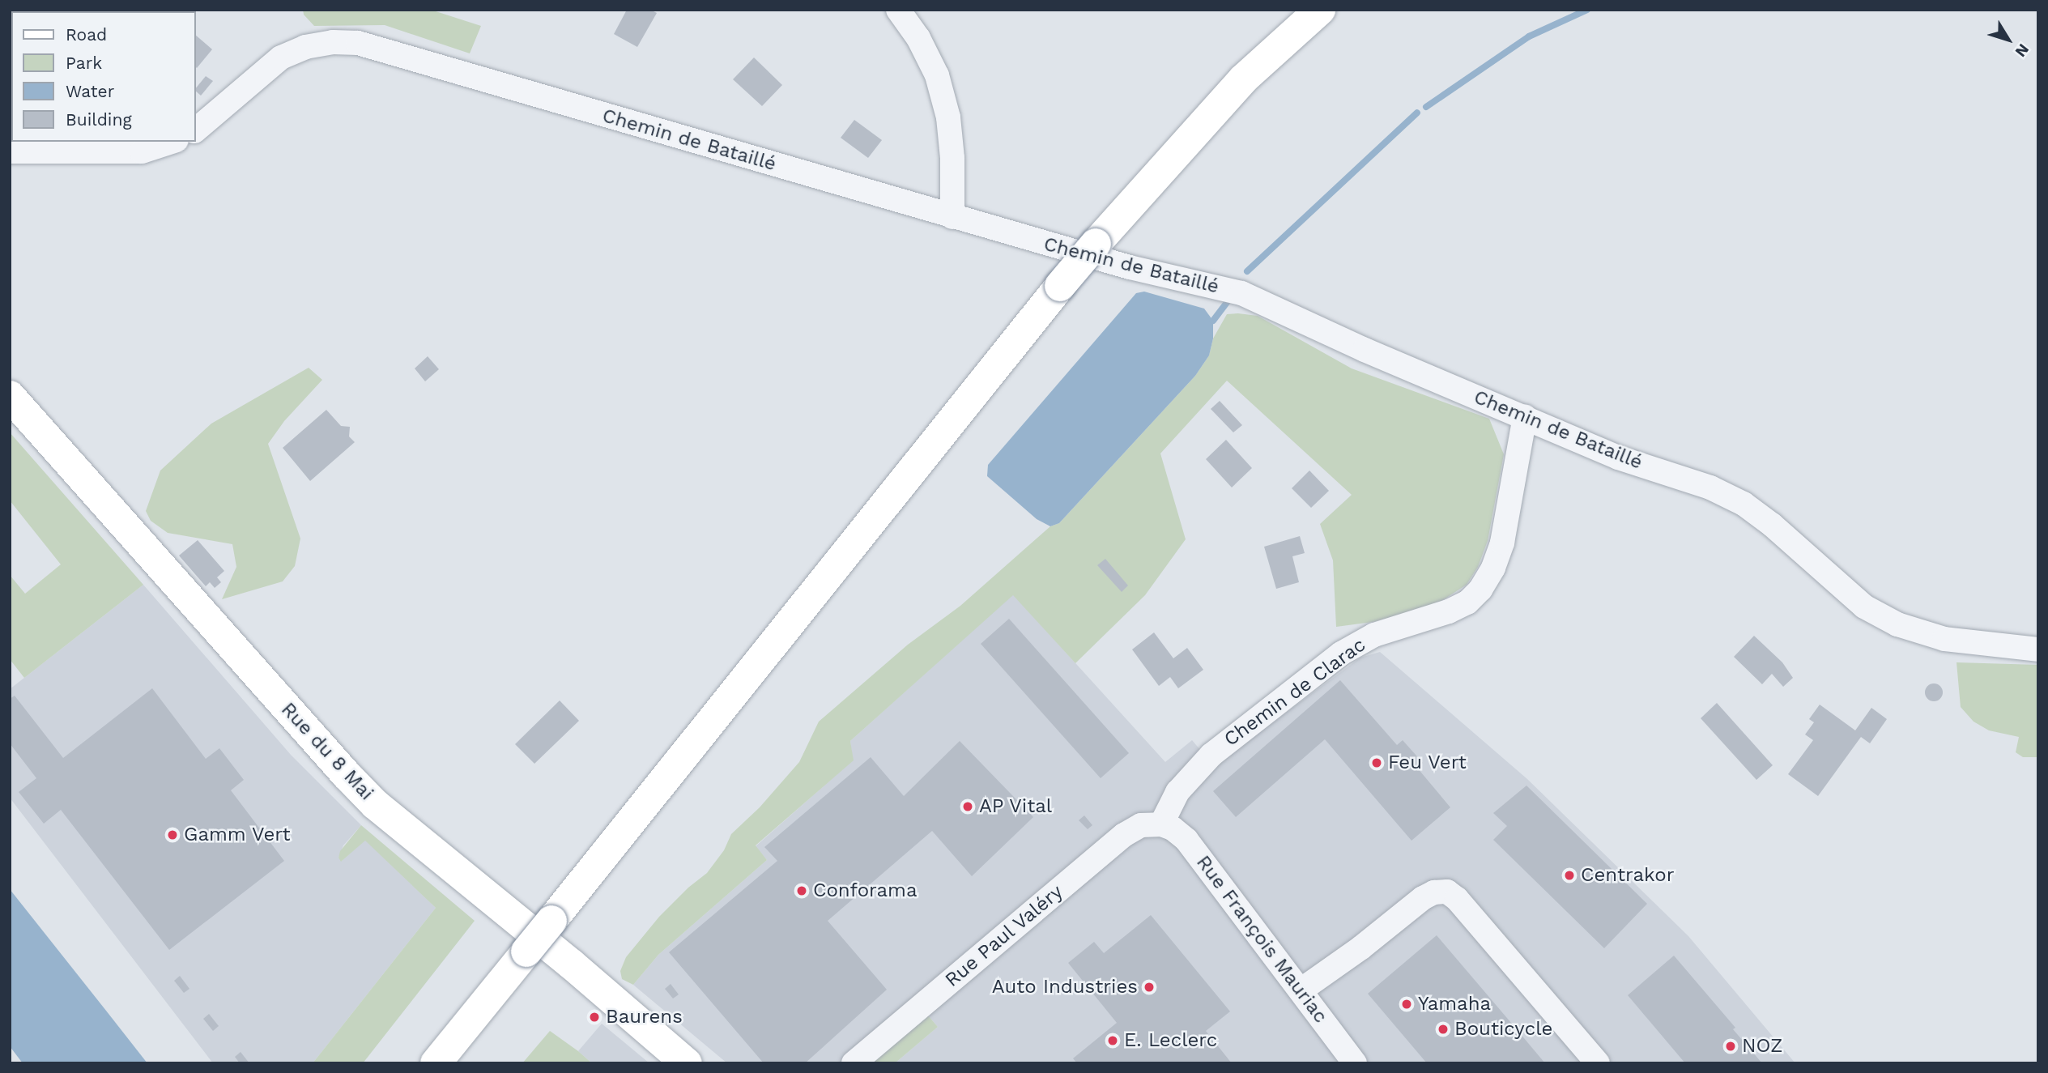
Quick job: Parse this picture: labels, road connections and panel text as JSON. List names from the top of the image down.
{
  "streets": {
    "main road": ["Rue du 8 Mai"],
    "street": [
      "Chemin de Bataillé",
      "Chemin de Clarac",
      "Rue Paul Valéry",
      "Rue François Mauriac"
    ]
  },
  "crossings": [
    ["Chemin de Bataillé", "Chemin de Clarac"],
    ["Chemin de Clarac", "Rue Paul Valéry"],
    ["Chemin de Clarac", "Rue François Mauriac"],
    ["Rue Paul Valéry", "Rue François Mauriac"]
  ],
  "places": [
    "Feu Vert",
    "AP Vital",
    "Gamm Vert",
    "Centrakor",
    "Conforama",
    "Auto Industries",
    "Yamaha",
    "Baurens",
    "Bouticycle",
    "E. Leclerc",
    "NOZ"
  ],
  "legend": [
    "Road",
    "Park",
    "Water",
    "Building"
  ],
  "north": "bottom right"
}
